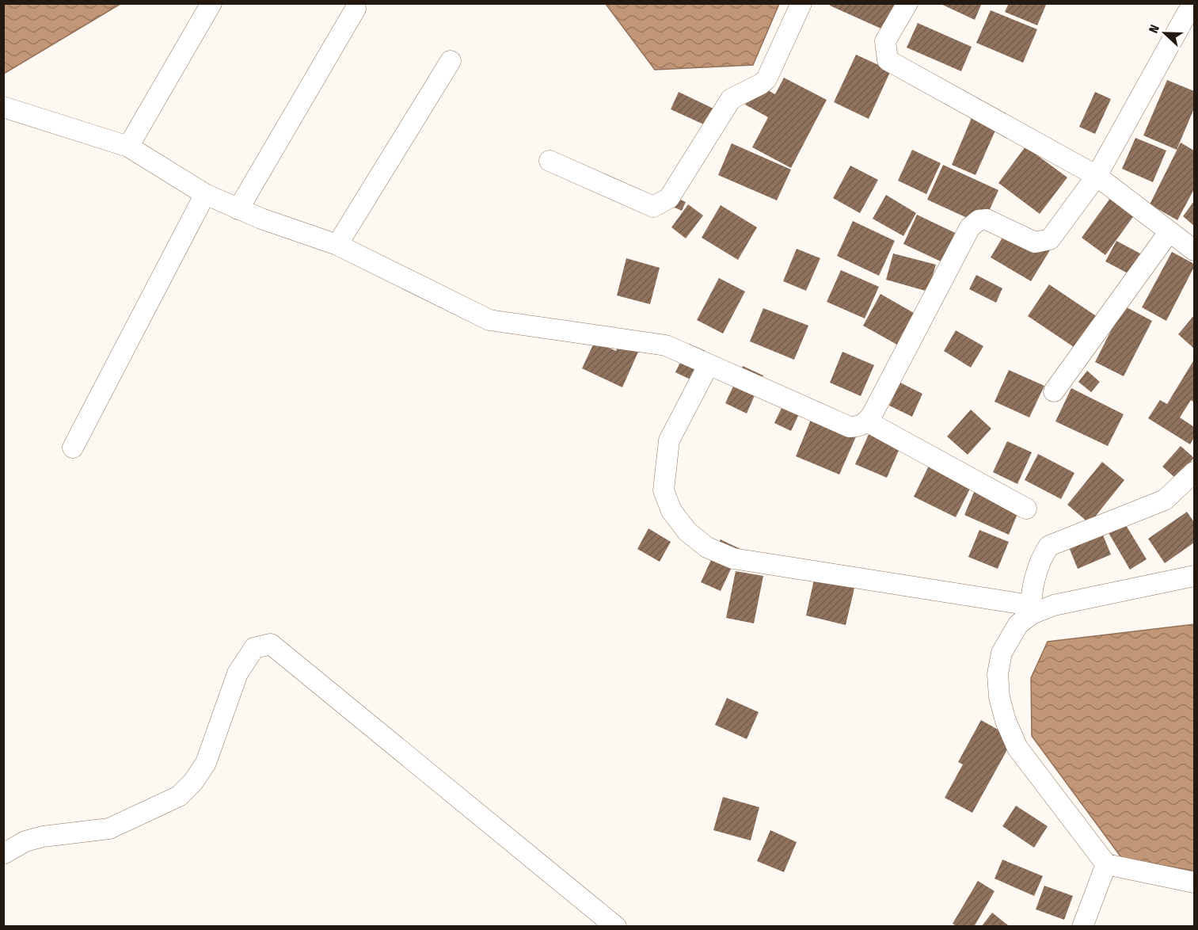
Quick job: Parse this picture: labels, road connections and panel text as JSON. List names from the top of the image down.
{
  "north": "left"
}
